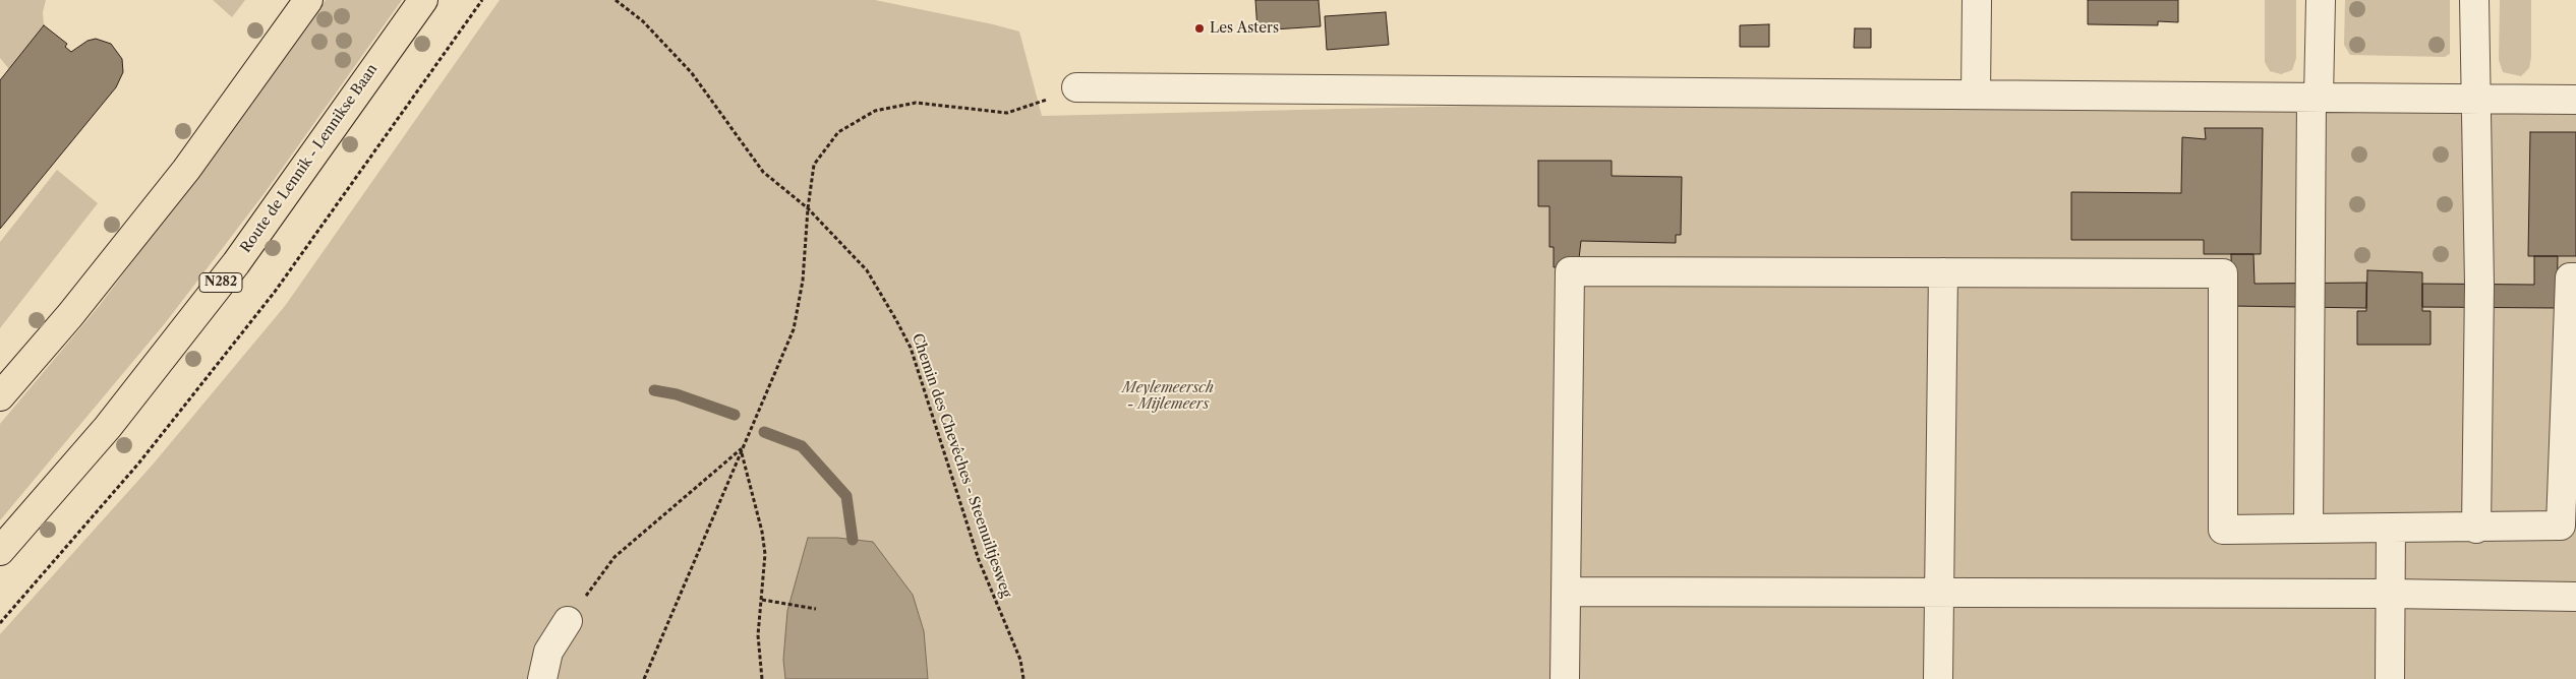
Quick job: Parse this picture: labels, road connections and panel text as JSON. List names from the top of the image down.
{
  "streets": {
    "main road": ["Route de Lennik - Lennikse Baan", "N282"],
    "path": ["Chemin des Chevêches - Steenuiltjesweg"]
  },
  "parks": ["Meylemeersch - Mijlemeers"],
  "places": ["Les Asters"]
}
